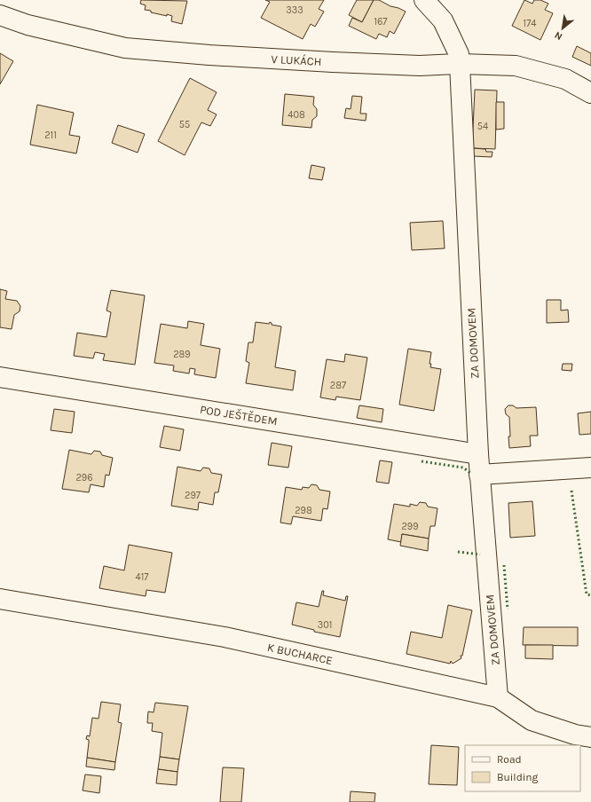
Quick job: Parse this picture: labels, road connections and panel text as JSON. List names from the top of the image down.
{
  "streets": {
    "street": [
      "V LUKÁCH",
      "ZA DOMOVEM",
      "POD JEŠTĚDEM",
      "K BUCHARCE"
    ]
  },
  "crossings": [
    ["V LUKÁCH", "ZA DOMOVEM"],
    ["ZA DOMOVEM", "POD JEŠTĚDEM"],
    ["ZA DOMOVEM", "K BUCHARCE"]
  ],
  "house_numbers": [
    "333",
    "167",
    "174",
    "408",
    "55",
    "54",
    "211",
    "289",
    "287",
    "296",
    "297",
    "298",
    "299",
    "417",
    "301"
  ],
  "legend": ["Road", "Building"],
  "north": "bottom left"
}
